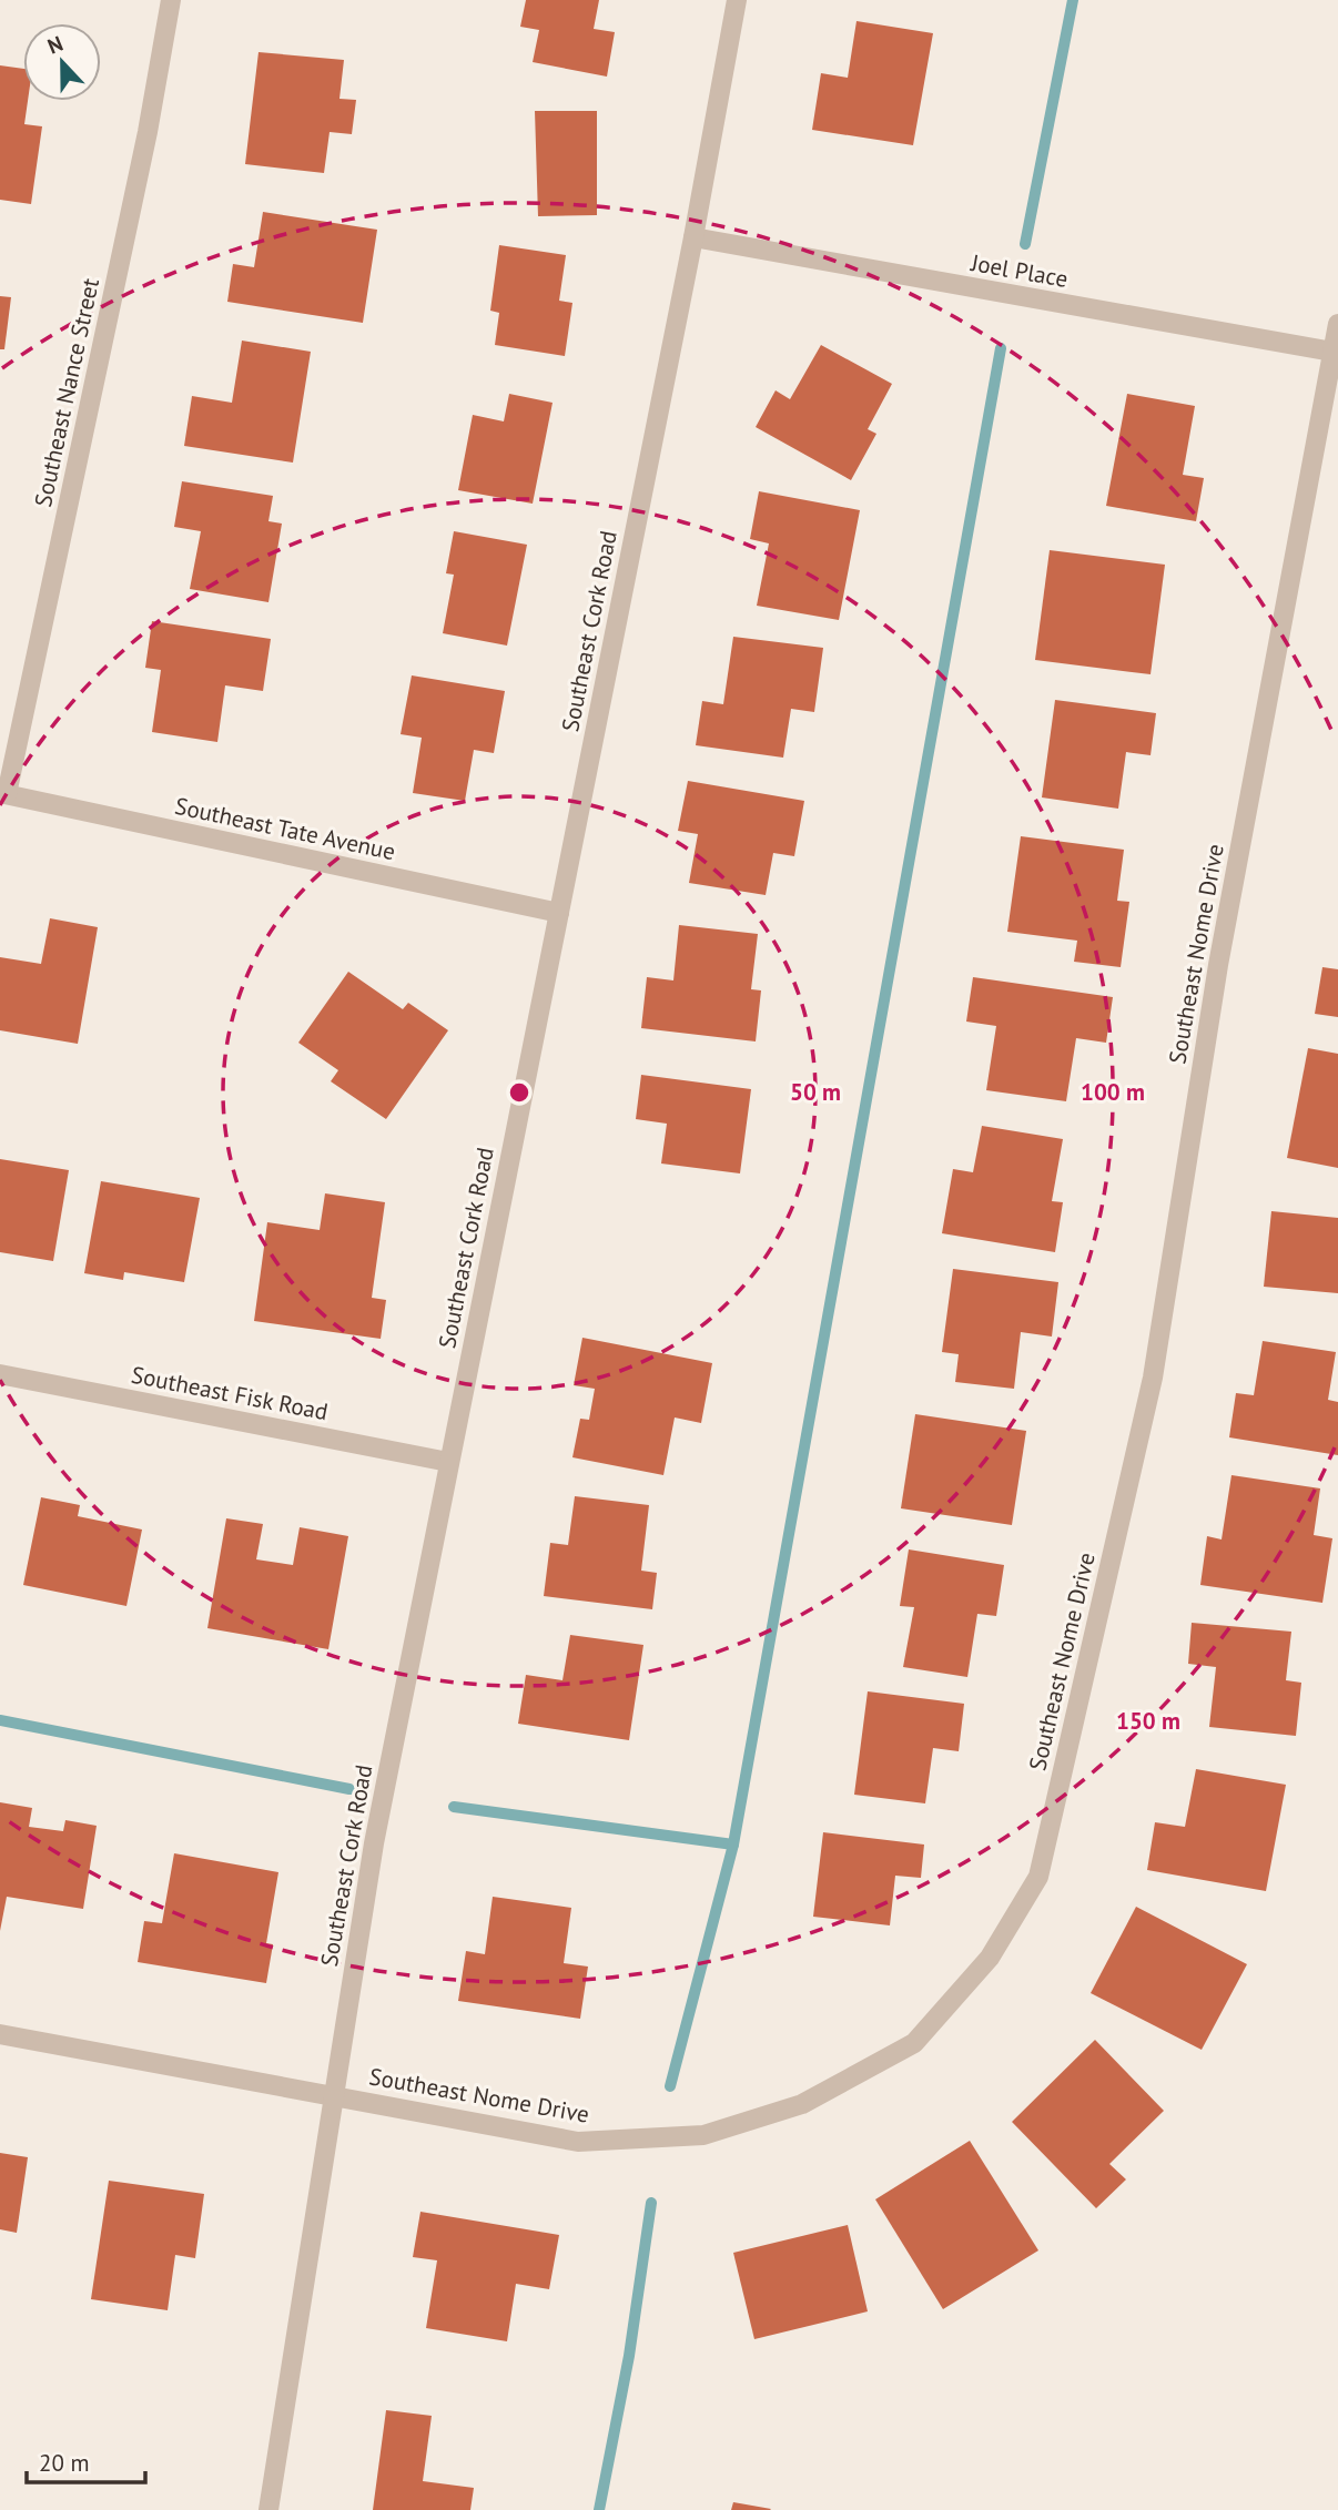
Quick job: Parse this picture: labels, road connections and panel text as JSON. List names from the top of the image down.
{
  "streets": {
    "street": [
      "Joel Place",
      "Southeast Nance Street",
      "Southeast Cork Road",
      "Southeast Tate Avenue",
      "Southeast Nome Drive",
      "Southeast Fisk Road"
    ]
  },
  "crossings": [
    ["Joel Place", "Southeast Cork Road"],
    ["Joel Place", "Southeast Nome Drive"],
    ["Southeast Nance Street", "Southeast Tate Avenue"],
    ["Southeast Cork Road", "Southeast Tate Avenue"],
    ["Southeast Cork Road", "Southeast Nome Drive"],
    ["Southeast Cork Road", "Southeast Fisk Road"]
  ],
  "scale_bar": "20 m",
  "north": "top",
  "rings": ["50 m", "100 m", "150 m"]
}
